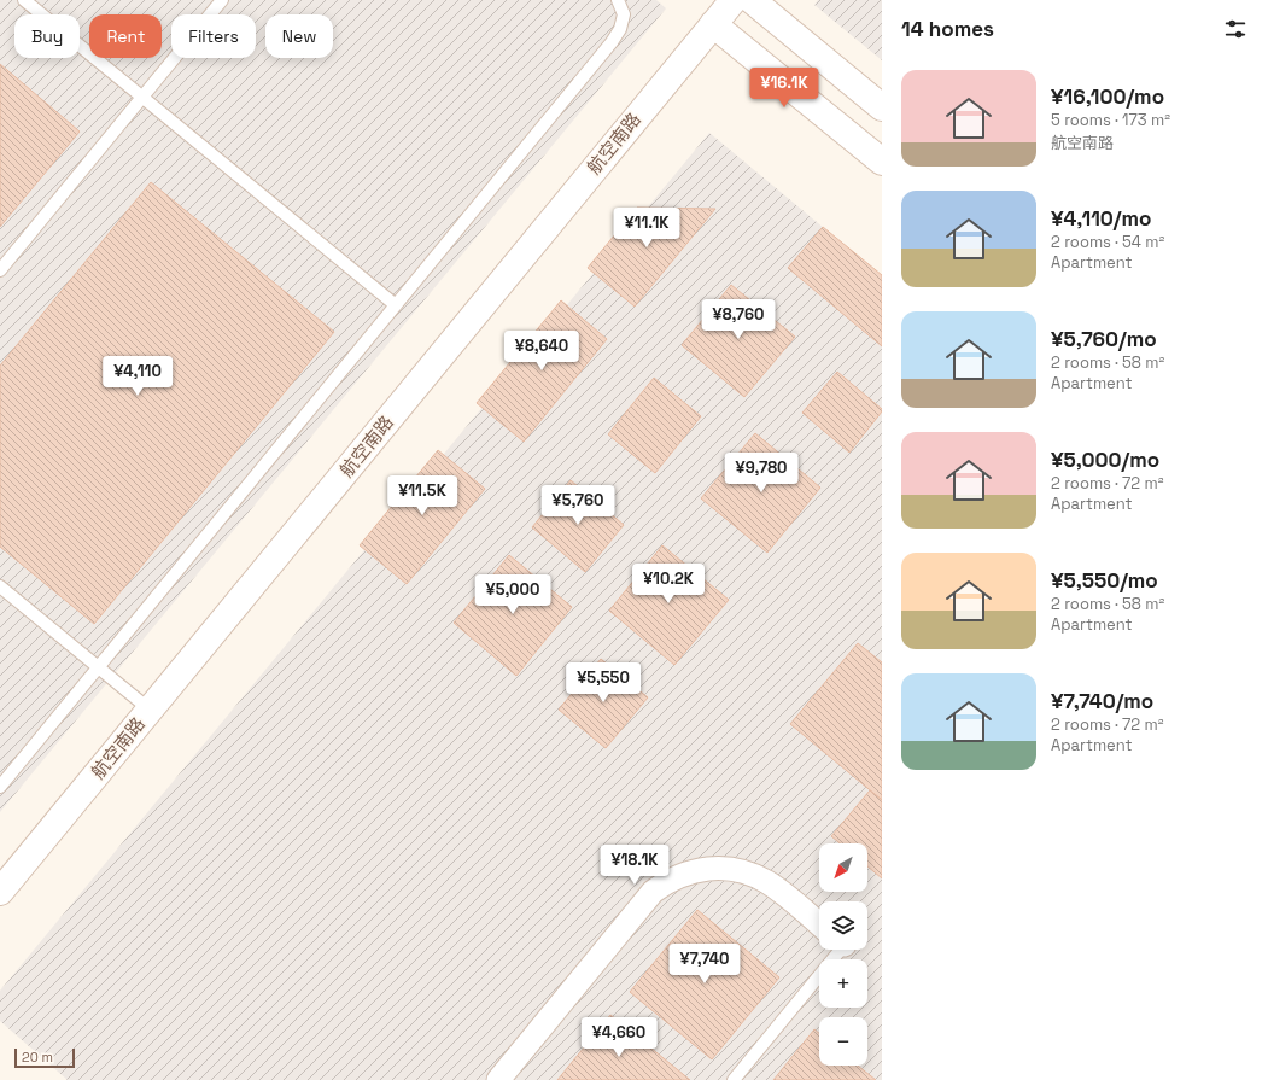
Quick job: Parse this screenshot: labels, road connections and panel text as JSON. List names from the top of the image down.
{
  "streets": {
    "street": ["航空南路"]
  },
  "scale_bar": "20 m",
  "north": "bottom left",
  "page": {
    "heading": "14 homes",
    "chip": [
      "Buy",
      "Rent",
      "Filters",
      "New"
    ],
    "list": [
      {
        "name": "¥16,100/mo",
        "note": "5 rooms · 173 m² · 航空南路"
      },
      {
        "name": "¥4,110/mo",
        "note": "2 rooms · 54 m² · Apartment"
      },
      {
        "name": "¥5,760/mo",
        "note": "2 rooms · 58 m² · Apartment"
      },
      {
        "name": "¥5,000/mo",
        "note": "2 rooms · 72 m² · Apartment"
      },
      {
        "name": "¥5,550/mo",
        "note": "2 rooms · 58 m² · Apartment"
      },
      {
        "name": "¥7,740/mo",
        "note": "2 rooms · 72 m² · Apartment"
      }
    ],
    "price": [
      "¥16.1K",
      "¥11.1K",
      "¥8,760",
      "¥8,640",
      "¥4,110",
      "¥9,780",
      "¥11.5K",
      "¥5,760",
      "¥10.2K",
      "¥5,000",
      "¥5,550",
      "¥18.1K",
      "¥7,740",
      "¥4,660"
    ],
    "map_buttons": ["+", "−"],
    "scale": "20 m"
  }
}
